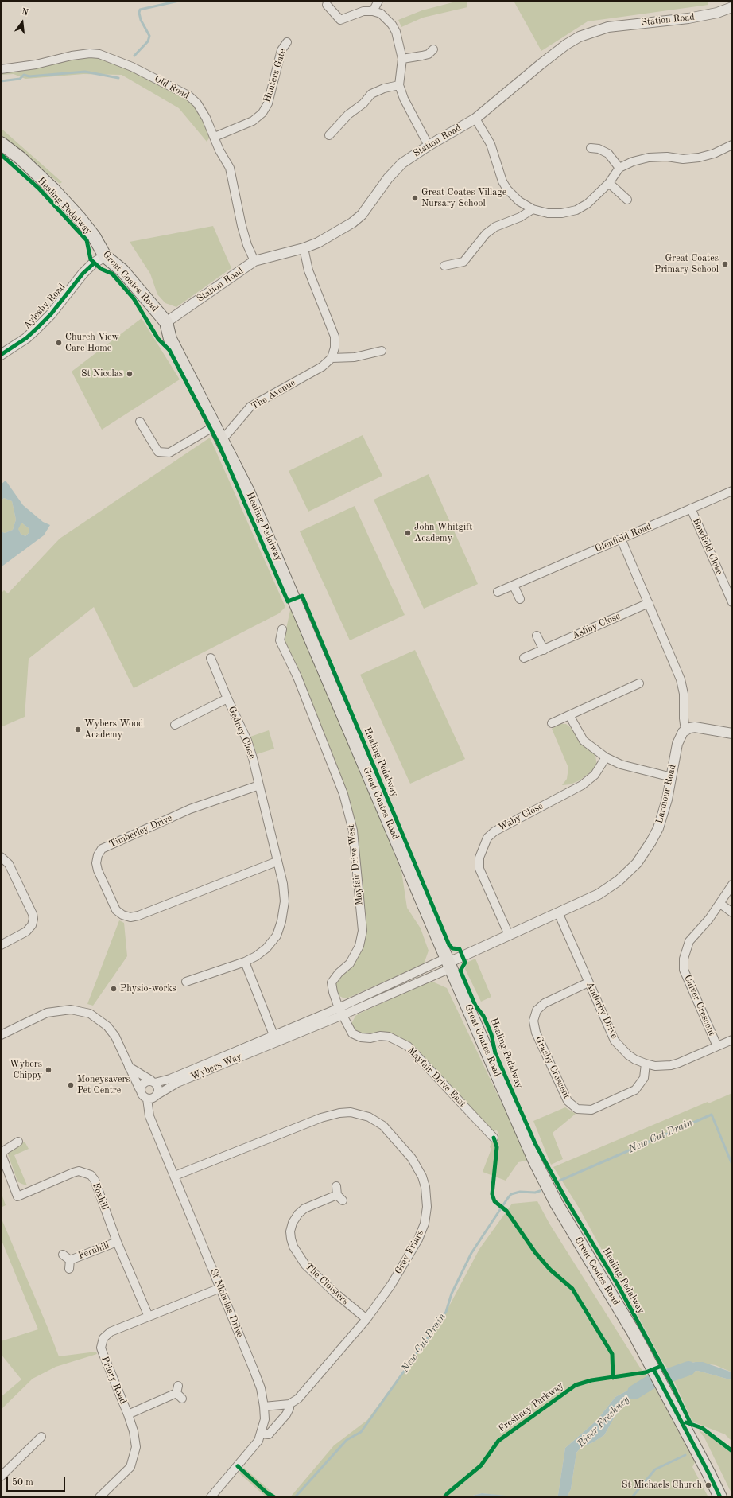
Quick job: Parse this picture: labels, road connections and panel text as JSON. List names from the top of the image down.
{
  "streets": {
    "main road": ["Great Coates Road"],
    "street": [
      "Station Road",
      "Hunters Gate",
      "Old Road",
      "Aylesby Road",
      "The Avenue",
      "Glenfield Road",
      "Bowfield Close",
      "Ashby Close",
      "Gedney Close",
      "Larmour Road",
      "Waby Close",
      "Timberley Drive",
      "Mayfair Drive West",
      "Calver Crescent",
      "Anderby Drive",
      "Wybers Way",
      "Grasby Crescent",
      "Mayfair Drive East",
      "Foxhill",
      "Fernhill",
      "Grey Friars",
      "The Cloisters",
      "St Nicholas Drive",
      "Priory Road"
    ],
    "cycle path": ["Healing Pedalway", "Freshney Parkway"]
  },
  "crossings": [
    ["Station Road", "Old Road"],
    ["Station Road", "Great Coates Road"],
    ["Hunters Gate", "Old Road"],
    ["Great Coates Road", "Aylesby Road"],
    ["Great Coates Road", "The Avenue"],
    ["Great Coates Road", "Larmour Road"],
    ["Great Coates Road", "Wybers Way"],
    ["Glenfield Road", "Bowfield Close"],
    ["Gedney Close", "Timberley Drive"],
    ["Larmour Road", "Waby Close"],
    ["Larmour Road", "Anderby Drive"],
    ["Larmour Road", "Wybers Way"],
    ["Mayfair Drive West", "Wybers Way"],
    ["Mayfair Drive West", "Mayfair Drive East"],
    ["Calver Crescent", "Anderby Drive"],
    ["Anderby Drive", "Grasby Crescent"],
    ["Wybers Way", "Mayfair Drive East"],
    ["Wybers Way", "St Nicholas Drive"],
    ["Foxhill", "Fernhill"],
    ["Foxhill", "Priory Road"],
    ["Grey Friars", "The Cloisters"],
    ["Grey Friars", "St Nicholas Drive"],
    ["St Nicholas Drive", "Priory Road"]
  ],
  "water": ["New Cut Drain", "River Freshney"],
  "places": [
    "Great Coates Village Nursary School",
    "Great Coates Primary School",
    "Church View Care Home",
    "St Nicolas",
    "John Whitgift Academy",
    "Wybers Wood Academy",
    "Physio-works",
    "Wybers Chippy",
    "Moneysavers Pet Centre",
    "St Michaels Church"
  ],
  "scale_bar": "50 m",
  "north": "top"
}
